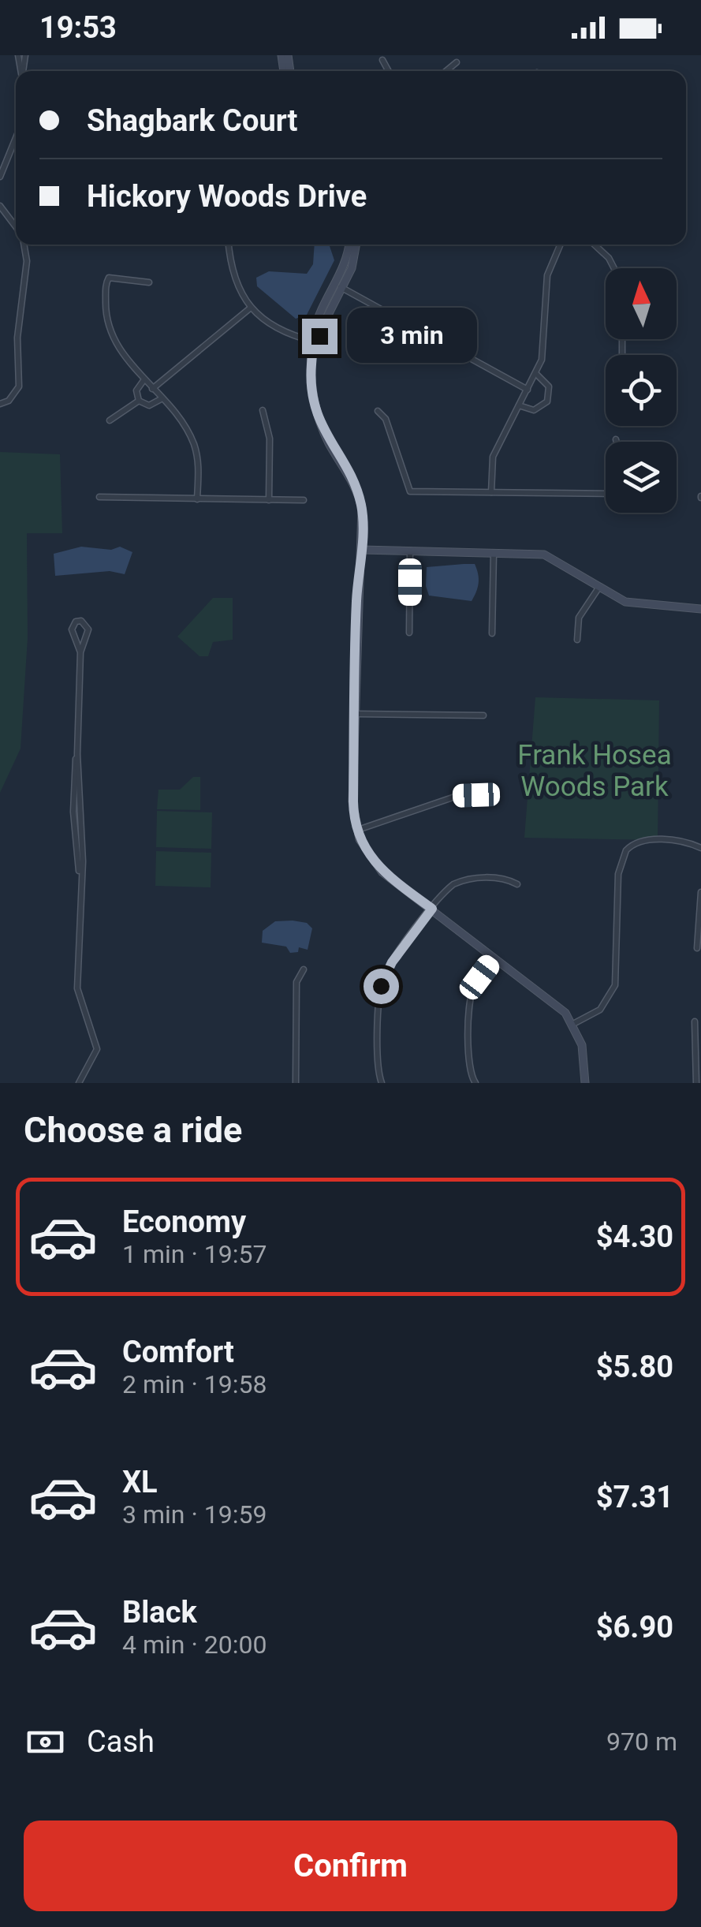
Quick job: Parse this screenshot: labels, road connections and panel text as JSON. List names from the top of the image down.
{
  "parks": ["Frank Hosea Woods Park"],
  "north": "top",
  "page": {
    "status": "19:53",
    "banner": ["Shagbark Court", "Hickory Woods Drive"],
    "bubble": "3 min",
    "heading": "Choose a ride",
    "list": [
      {
        "name": "Economy",
        "note": "1 min · 19:57",
        "value": "$4.30"
      },
      {
        "name": "Comfort",
        "note": "2 min · 19:58",
        "value": "$5.80"
      },
      {
        "name": "XL",
        "note": "3 min · 19:59",
        "value": "$7.31"
      },
      {
        "name": "Black",
        "note": "4 min · 20:00",
        "value": "$6.90"
      }
    ],
    "pay": ["Cash", "970 m"],
    "buttons": "Confirm"
  }
}
